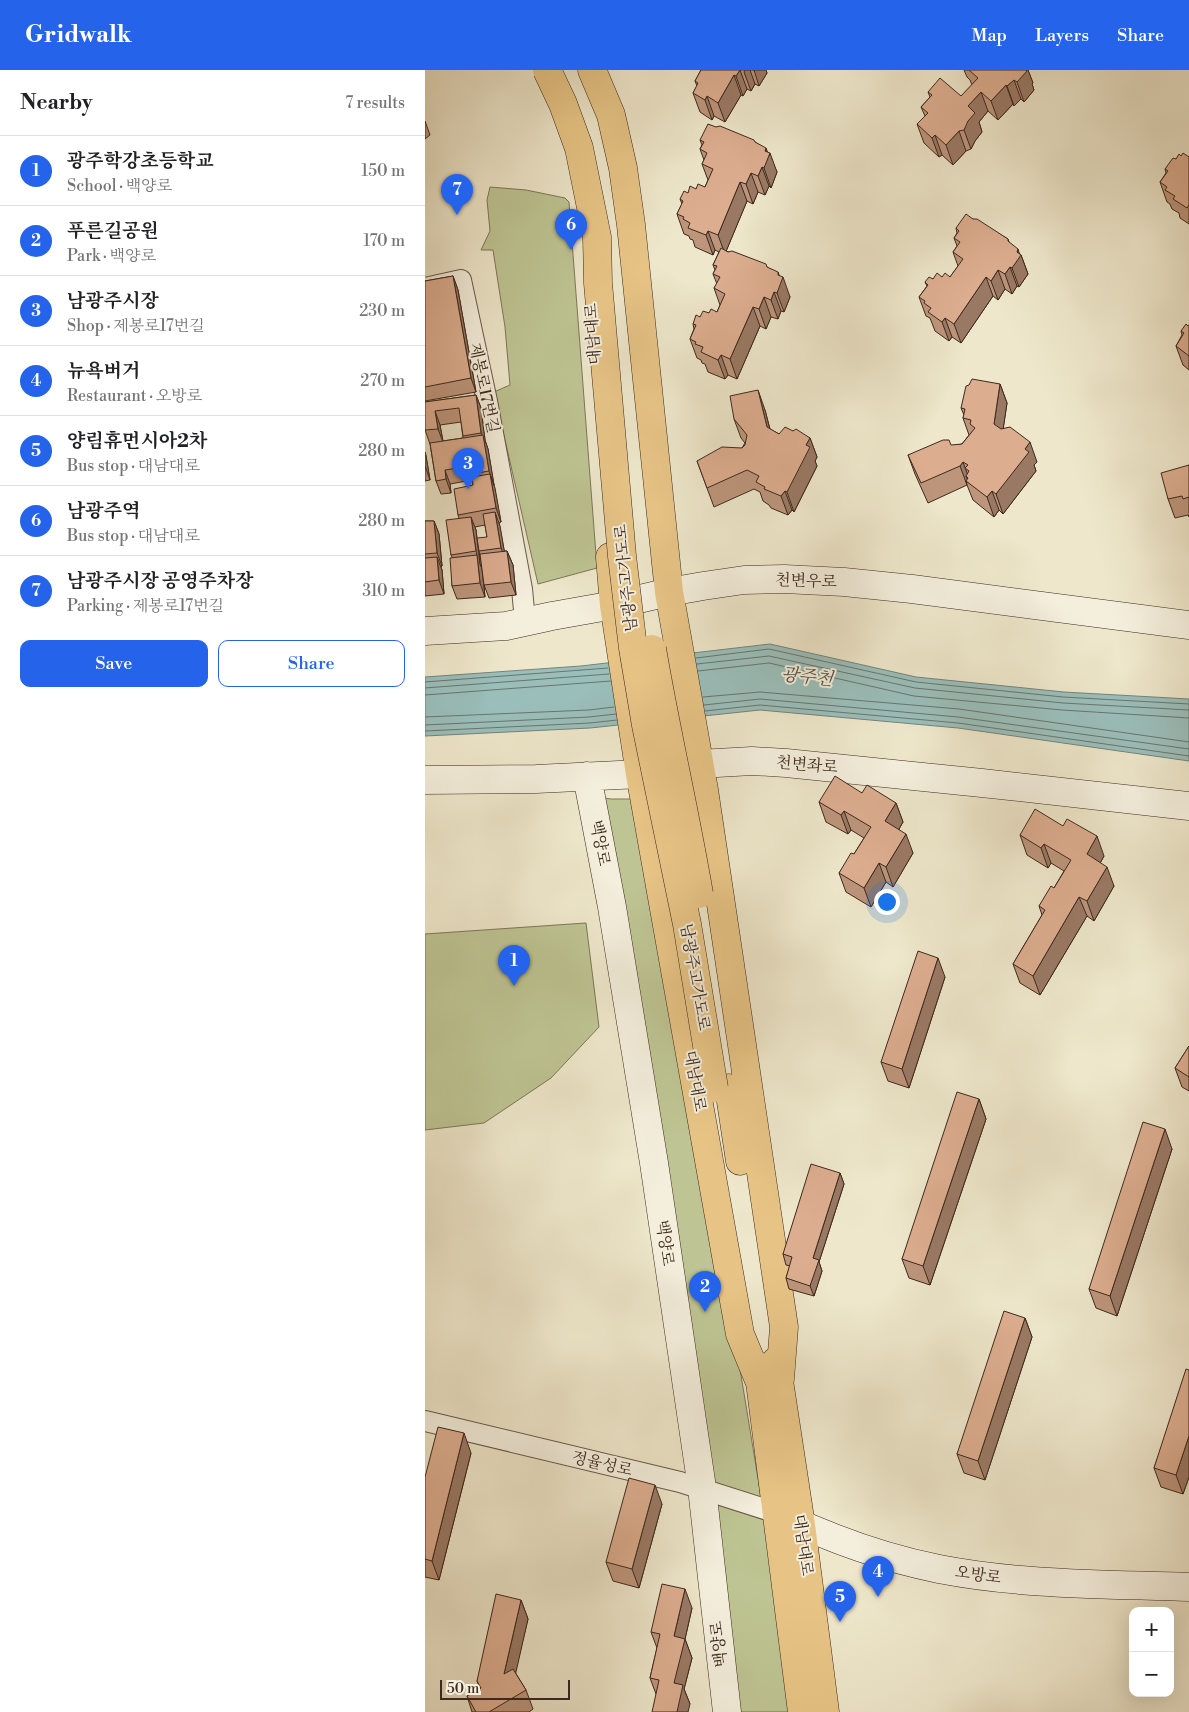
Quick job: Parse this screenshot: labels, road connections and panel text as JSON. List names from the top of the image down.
{
  "streets": {
    "main road": ["대남대로", "남광주고가도로"],
    "street": [
      "제봉로17번길",
      "천변우로",
      "천변좌로",
      "백양로",
      "정율성로",
      "오방로"
    ]
  },
  "crossings": [
    ["대남대로", "남광주고가도로"],
    ["대남대로", "천변우로"],
    ["대남대로", "천변좌로"],
    ["대남대로", "정율성로"],
    ["대남대로", "오방로"],
    ["제봉로17번길", "천변우로"],
    ["천변좌로", "백양로"],
    ["백양로", "정율성로"],
    ["정율성로", "오방로"]
  ],
  "water": ["광주천"],
  "scale_bar": "50 m",
  "page": {
    "header": "Gridwalk",
    "nav": ["Map", "Layers", "Share"],
    "heading": ["Nearby", "7 results"],
    "list": [
      {
        "mark": "1",
        "name": "광주학강초등학교",
        "note": "School · 백양로",
        "value": "150 m"
      },
      {
        "mark": "2",
        "name": "푸른길공원",
        "note": "Park · 백양로",
        "value": "170 m"
      },
      {
        "mark": "3",
        "name": "남광주시장",
        "note": "Shop · 제봉로17번길",
        "value": "230 m"
      },
      {
        "mark": "4",
        "name": "뉴욕버거",
        "note": "Restaurant · 오방로",
        "value": "270 m"
      },
      {
        "mark": "5",
        "name": "양림휴먼시아2차",
        "note": "Bus stop · 대남대로",
        "value": "280 m"
      },
      {
        "mark": "6",
        "name": "남광주역",
        "note": "Bus stop · 대남대로",
        "value": "280 m"
      },
      {
        "mark": "7",
        "name": "남광주시장 공영주차장",
        "note": "Parking · 제봉로17번길",
        "value": "310 m"
      }
    ],
    "pins": [
      "7",
      "6",
      "3",
      "1",
      "2",
      "4",
      "5"
    ],
    "buttons": ["Save", "Share"],
    "map_buttons": ["+", "−"],
    "scale": "50 m"
  }
}
